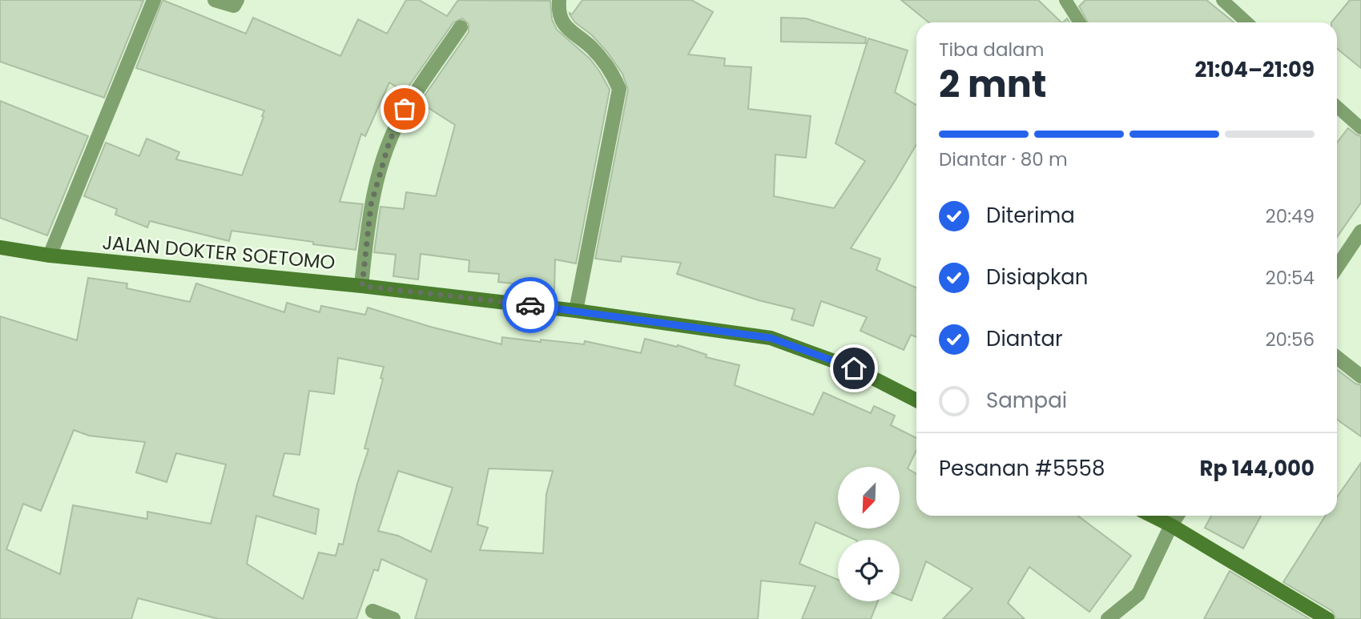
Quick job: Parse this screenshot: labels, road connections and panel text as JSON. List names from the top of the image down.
{
  "streets": {
    "street": ["JALAN DOKTER SOETOMO"]
  },
  "north": "bottom left",
  "page": {
    "heading": ["2 mnt", "Tiba dalam", "21:04–21:09"],
    "panel": ["Pesanan #5558", "Rp 144,000"],
    "bar": "Diantar · 80 m",
    "list": [
      ["Diterima", "20:49"],
      ["Disiapkan", "20:54"],
      ["Diantar", "20:56"],
      "Sampai"
    ]
  }
}
